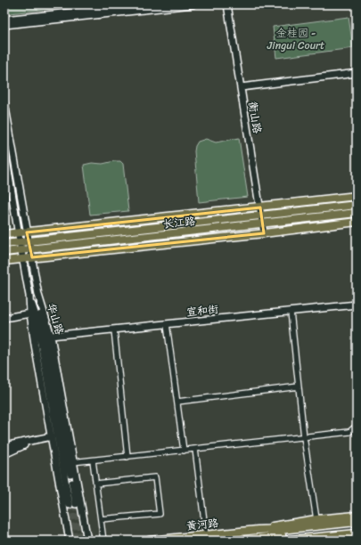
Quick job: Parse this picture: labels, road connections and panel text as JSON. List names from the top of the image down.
{
  "streets": {
    "main road": [
      "衡山路",
      "长江路",
      "宣和街",
      "华山路",
      "黄河路"
    ]
  },
  "crossings": [
    ["衡山路", "长江路"],
    ["长江路", "华山路"],
    ["宣和街", "华山路"]
  ],
  "parks": ["金桂园 - Jingui Court"]
}
